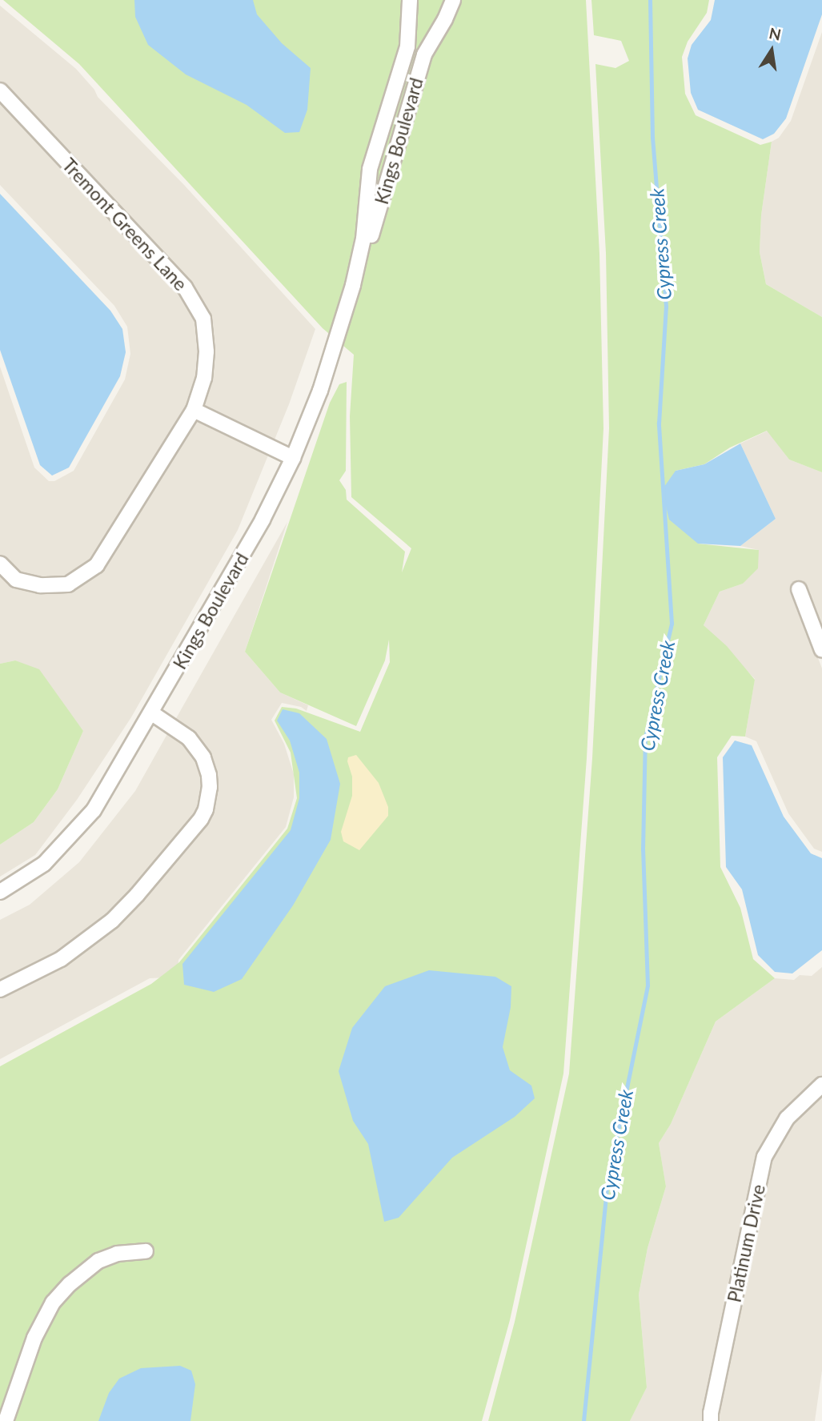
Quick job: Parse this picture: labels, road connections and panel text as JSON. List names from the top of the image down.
{
  "streets": {
    "street": ["Kings Boulevard", "Tremont Greens Lane", "Platinum Drive"]
  },
  "water": ["Cypress Creek"],
  "north": "top"
}
